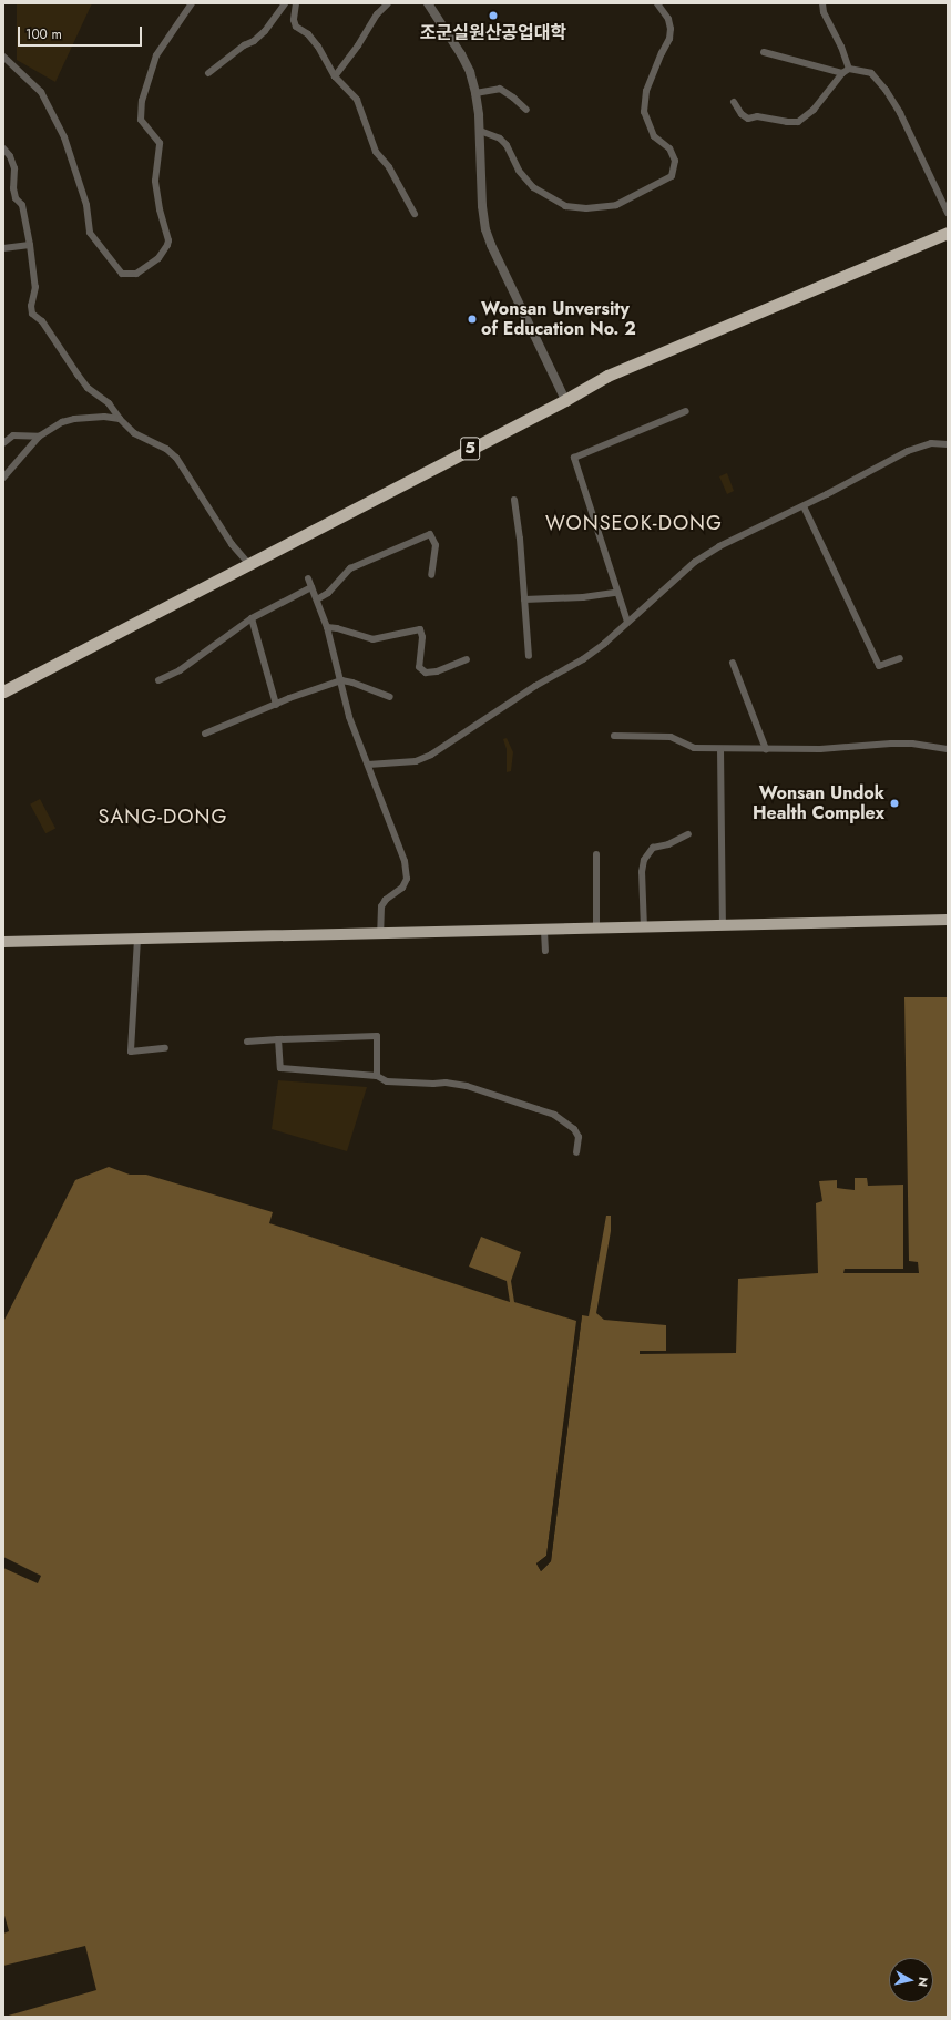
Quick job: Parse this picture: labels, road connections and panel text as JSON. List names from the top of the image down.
{
  "streets": {
    "highway": ["5"]
  },
  "districts": ["WONSEOK-DONG", "SANG-DONG"],
  "places": ["조군실원산공업대학", "Wonsan Unversity of Education No. 2", "Wonsan Undok Health Complex"],
  "scale_bar": "100 m",
  "north": "right"
}
